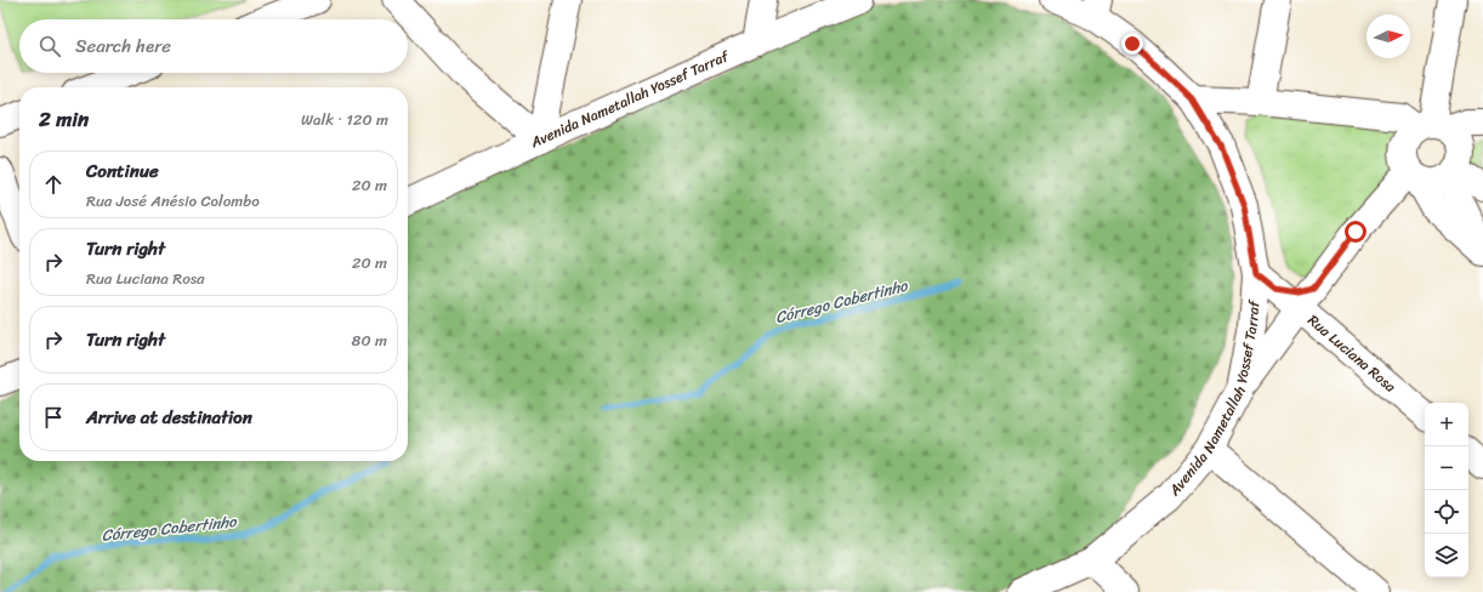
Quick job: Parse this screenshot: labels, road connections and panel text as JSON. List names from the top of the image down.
{
  "streets": {
    "street": ["Avenida Nametallah Yossef Tarraf", "Rua Luciana Rosa"]
  },
  "crossings": [
    ["Avenida Nametallah Yossef Tarraf", "Rua Luciana Rosa"]
  ],
  "water": ["Córrego Cobertinho"],
  "north": "right",
  "page": {
    "search": "Search here",
    "heading": ["2 min", "Walk · 120 m"],
    "list": [
      ["Continue", "Rua José Anésio Colombo", "20 m"],
      ["Turn right", "Rua Luciana Rosa", "20 m"],
      ["Turn right", "80 m"],
      "Arrive at destination"
    ],
    "map_buttons": ["+", "−"]
  }
}
